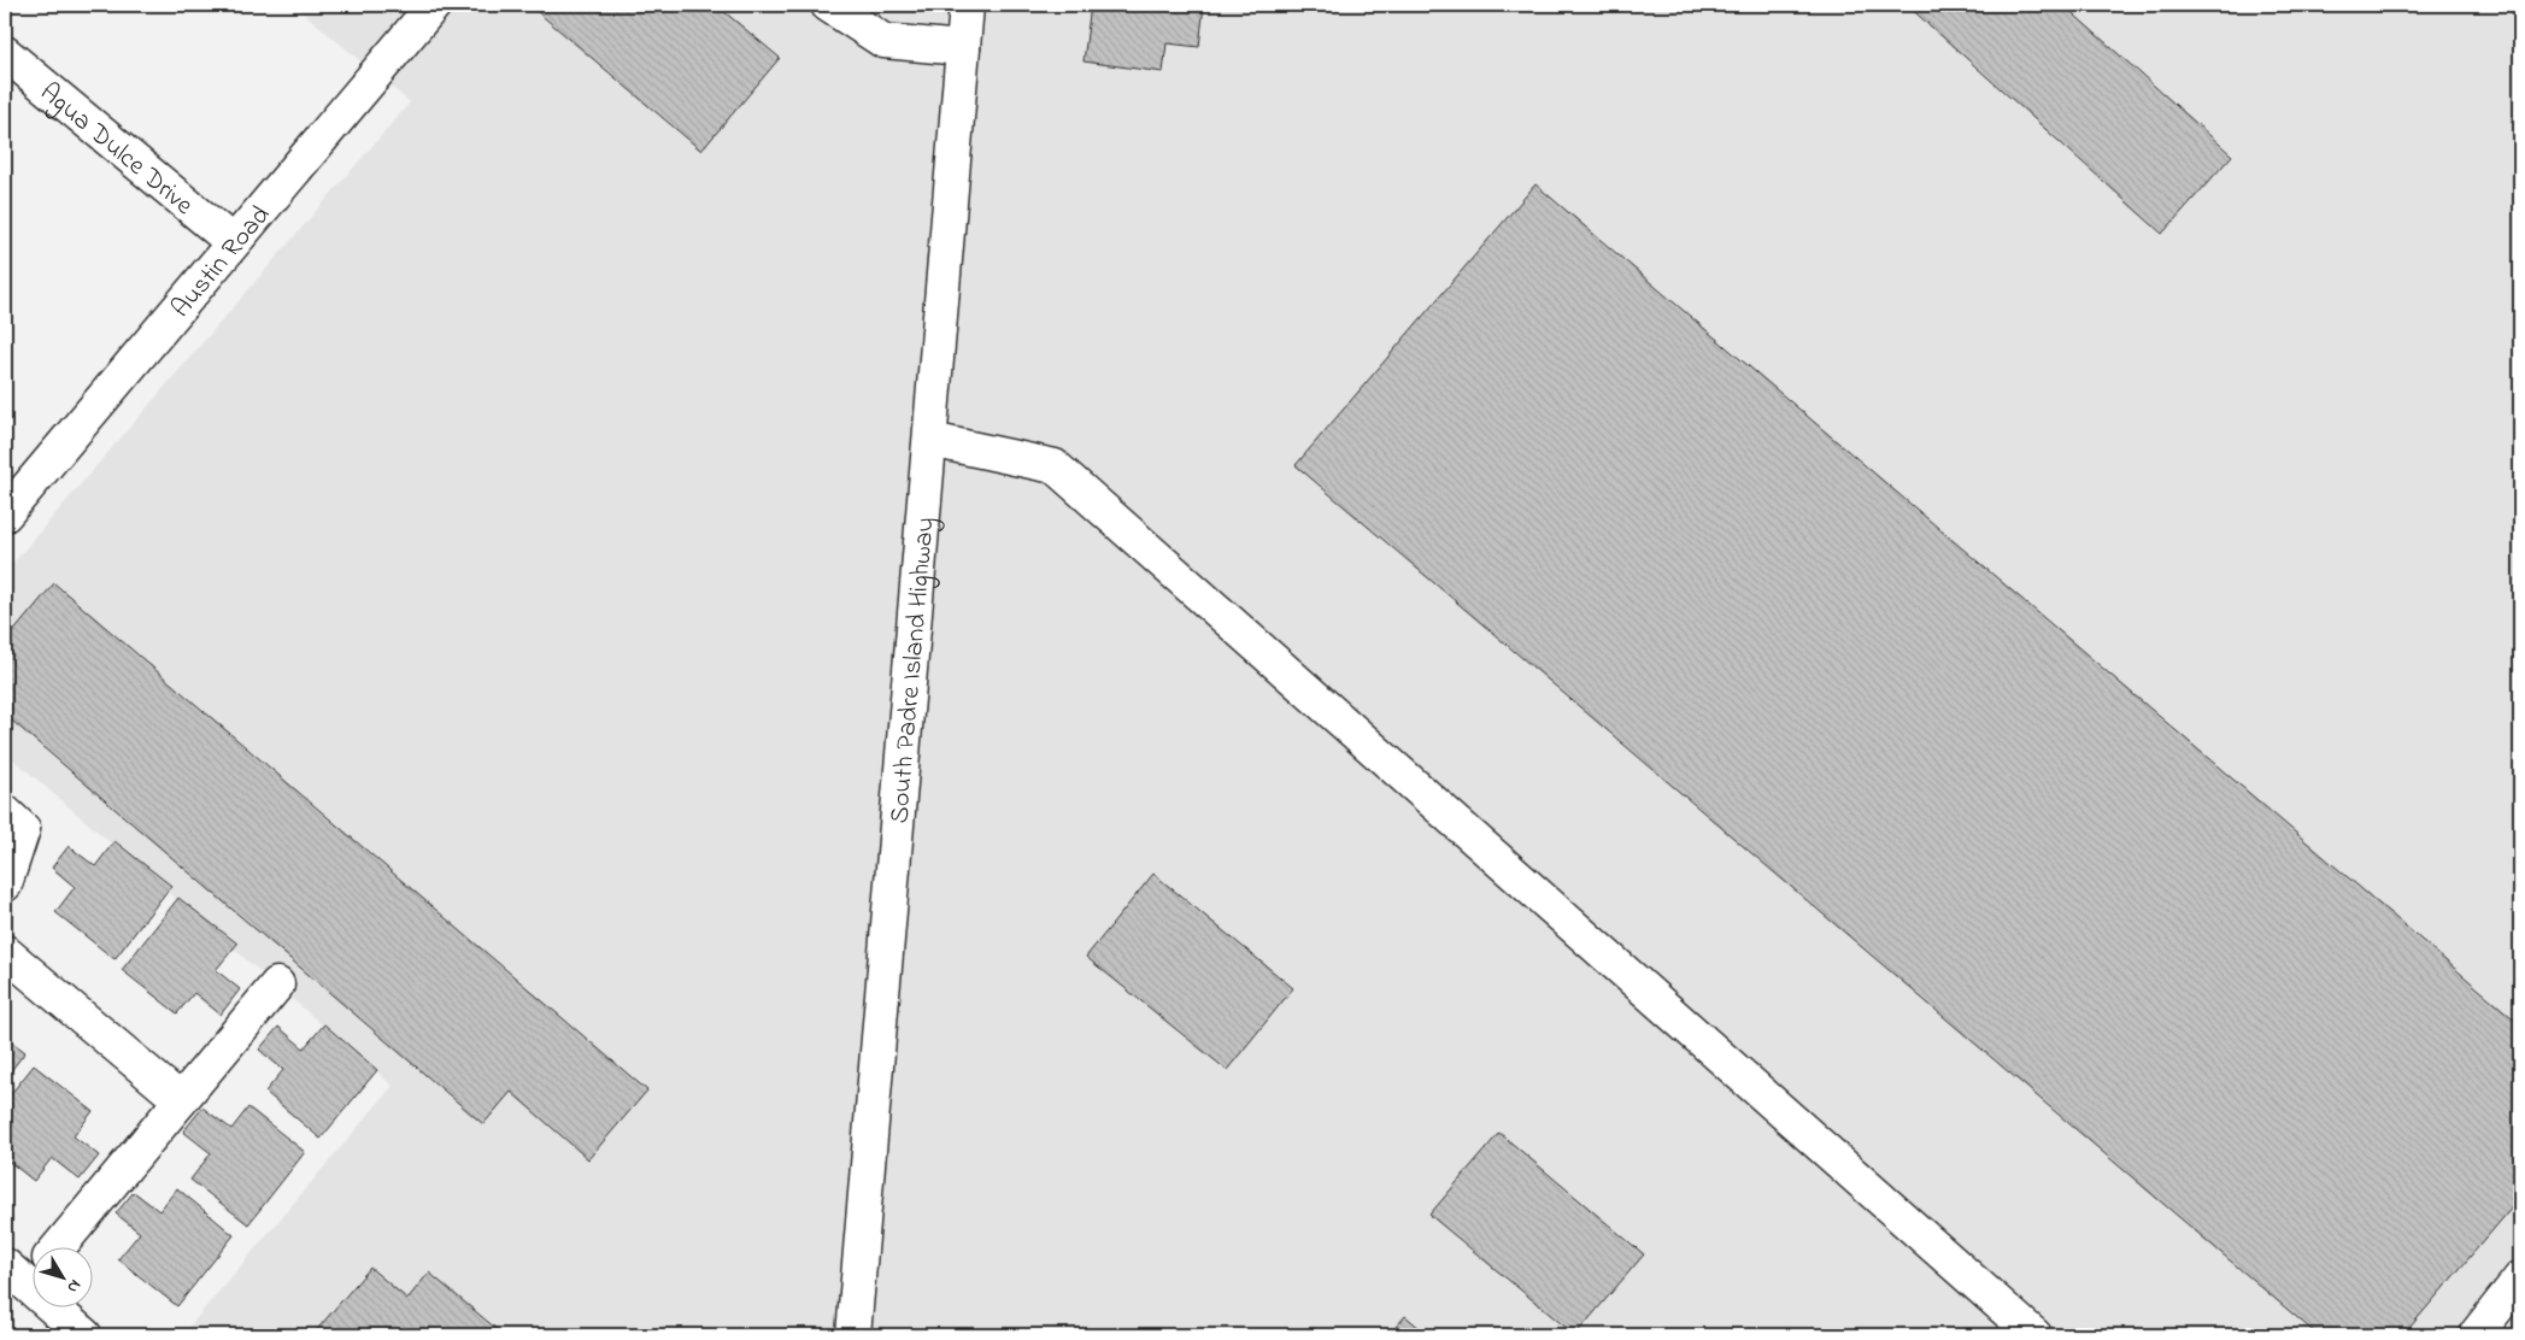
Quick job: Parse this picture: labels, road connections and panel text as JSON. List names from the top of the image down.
{
  "streets": {
    "main road": ["Agua Dulce Drive", "Austin Road", "South Padre Island Highway"]
  },
  "crossings": [
    ["Agua Dulce Drive", "Austin Road"]
  ],
  "north": "bottom right"
}
